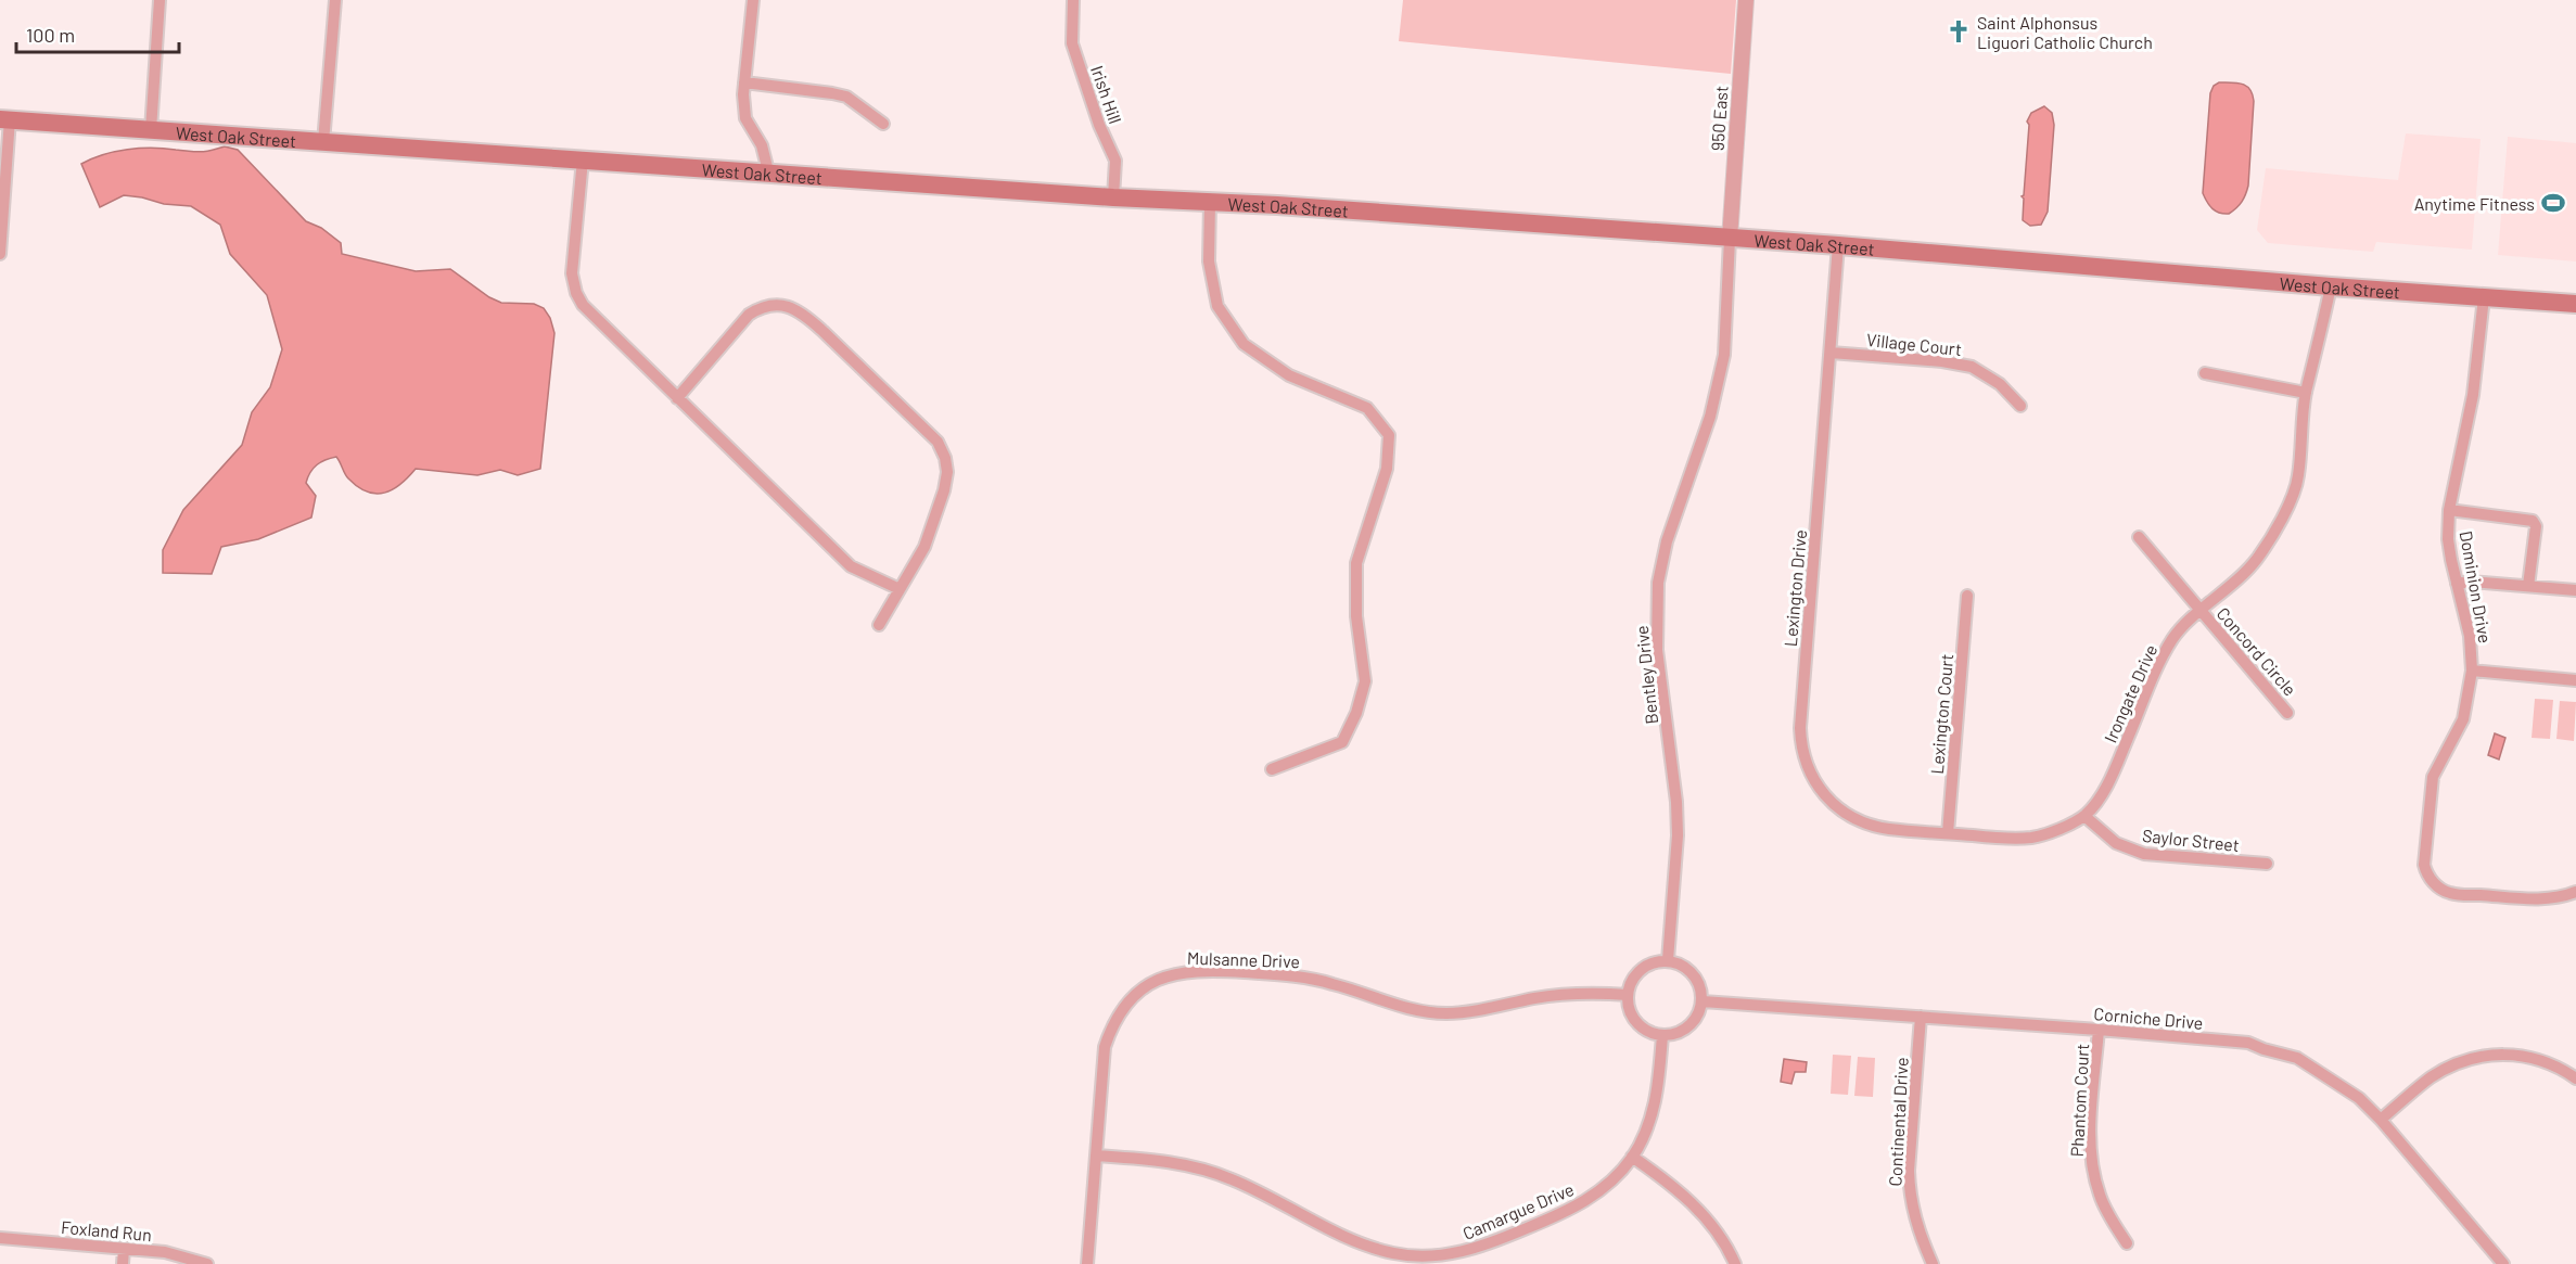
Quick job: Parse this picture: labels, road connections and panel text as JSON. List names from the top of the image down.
{
  "streets": {
    "main road": ["West Oak Street"],
    "street": [
      "Irish Hill",
      "950 East",
      "Village Court",
      "Dominion Drive",
      "Lexington Drive",
      "Concord Circle",
      "Bentley Drive",
      "Irongate Drive",
      "Lexington Court",
      "Saylor Street",
      "Mulsanne Drive",
      "Corniche Drive",
      "Phantom Court",
      "Continental Drive",
      "Camargue Drive",
      "Foxland Run"
    ]
  },
  "crossings": [
    ["Irish Hill", "West Oak Street"],
    ["950 East", "West Oak Street"],
    ["950 East", "Bentley Drive"],
    ["West Oak Street", "Dominion Drive"],
    ["West Oak Street", "Lexington Drive"],
    ["West Oak Street", "Bentley Drive"],
    ["West Oak Street", "Irongate Drive"],
    ["Village Court", "Lexington Drive"],
    ["Lexington Drive", "Irongate Drive"],
    ["Lexington Drive", "Lexington Court"],
    ["Concord Circle", "Irongate Drive"],
    ["Bentley Drive", "Mulsanne Drive"],
    ["Bentley Drive", "Corniche Drive"],
    ["Bentley Drive", "Camargue Drive"],
    ["Irongate Drive", "Lexington Court"],
    ["Irongate Drive", "Saylor Street"],
    ["Mulsanne Drive", "Corniche Drive"],
    ["Mulsanne Drive", "Camargue Drive"],
    ["Corniche Drive", "Phantom Court"],
    ["Corniche Drive", "Continental Drive"],
    ["Corniche Drive", "Camargue Drive"]
  ],
  "places": {
    "church": ["Saint Alphonsus Liguori Catholic Church"],
    "sports": ["Anytime Fitness"]
  },
  "scale_bar": "100 m"
}
